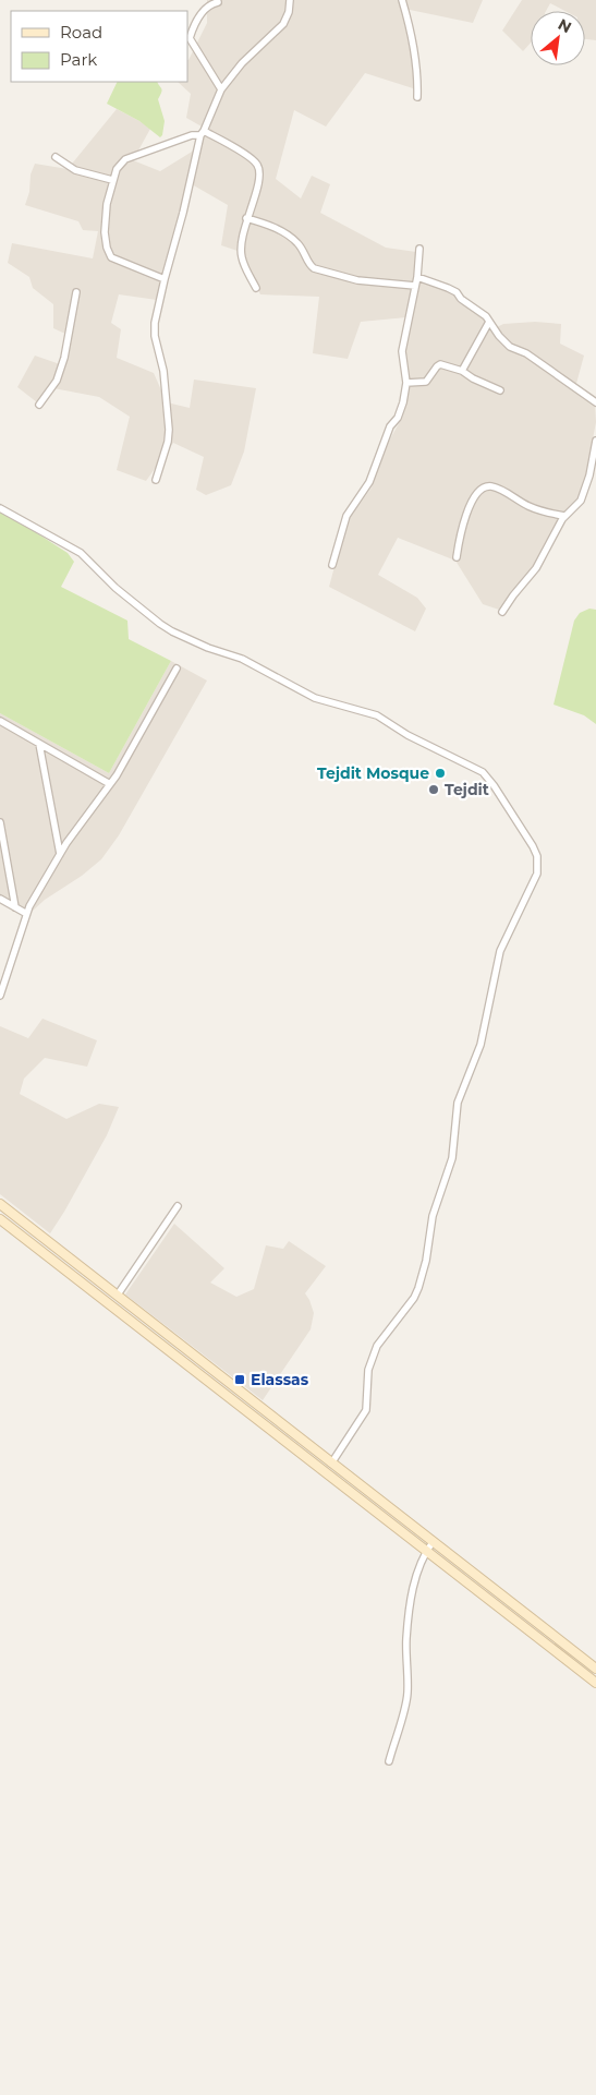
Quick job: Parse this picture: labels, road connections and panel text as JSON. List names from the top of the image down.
{
  "places": {
    "other": ["Tejdit Mosque", "Tejdit"],
    "transit": ["Elassas"]
  },
  "legend": ["Road", "Park"],
  "north": "top right"
}
